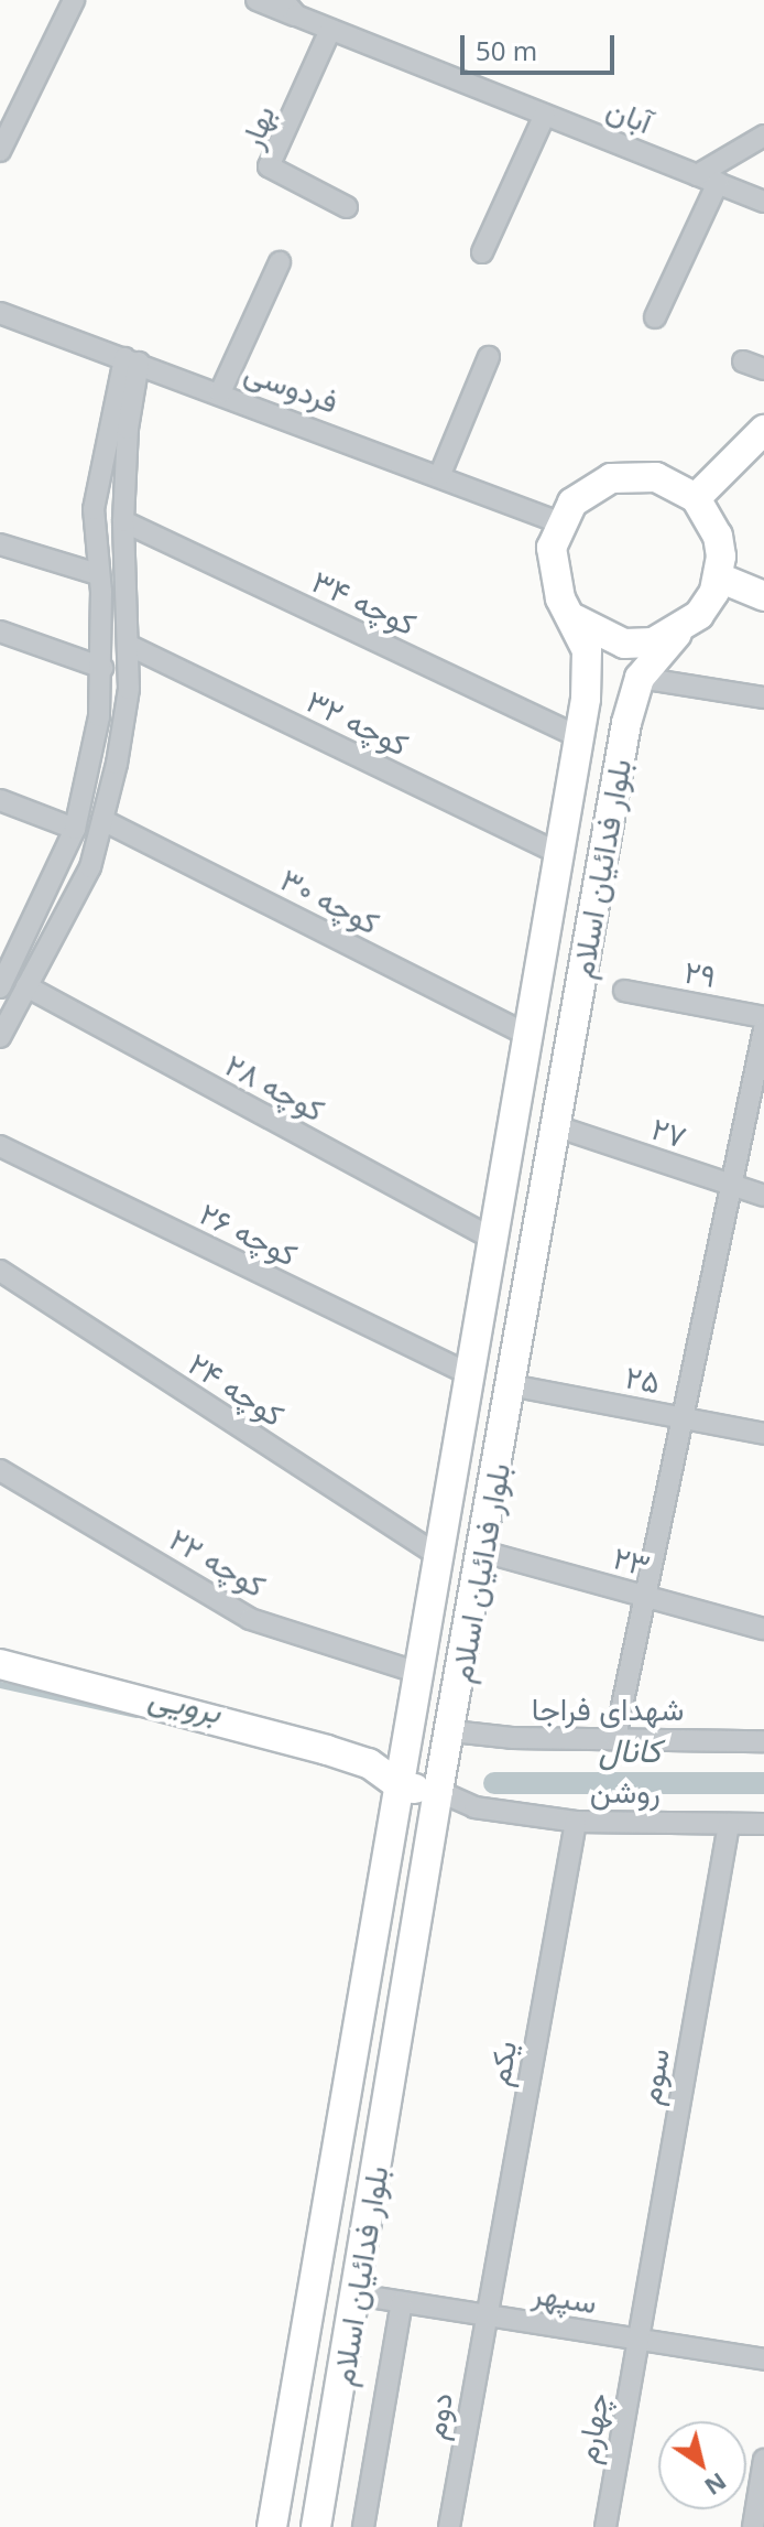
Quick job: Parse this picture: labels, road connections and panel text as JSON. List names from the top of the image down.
{
  "streets": {
    "main road": ["بلوار فدائیان اسلام"],
    "street": [
      "آبان",
      "بهار",
      "فردوسی",
      "کوچه ۳۴",
      "کوچه ۳۲",
      "کوچه ۳۰",
      "۲۹",
      "کوچه ۲۸",
      "۲۷",
      "کوچه ۲۶",
      "۲۵",
      "کوچه ۲۴",
      "۲۳",
      "کوچه ۲۲",
      "شهدای فراجا",
      "روشن",
      "یکم",
      "سوم",
      "سپهر",
      "دوم",
      "چهارم"
    ]
  },
  "crossings": [
    ["آبان", "بهار"],
    ["فردوسی", "بلوار فدائیان اسلام"],
    ["کوچه ۳۴", "بلوار فدائیان اسلام"],
    ["کوچه ۳۲", "بلوار فدائیان اسلام"],
    ["بلوار فدائیان اسلام", "کوچه ۳۰"],
    ["بلوار فدائیان اسلام", "کوچه ۲۸"],
    ["بلوار فدائیان اسلام", "۲۷"],
    ["بلوار فدائیان اسلام", "کوچه ۲۶"],
    ["بلوار فدائیان اسلام", "۲۵"],
    ["بلوار فدائیان اسلام", "کوچه ۲۴"],
    ["بلوار فدائیان اسلام", "۲۳"],
    ["بلوار فدائیان اسلام", "کوچه ۲۲"],
    ["بلوار فدائیان اسلام", "شهدای فراجا"],
    ["بلوار فدائیان اسلام", "روشن"],
    ["بلوار فدائیان اسلام", "سپهر"],
    ["روشن", "یکم"],
    ["روشن", "سوم"],
    ["یکم", "سپهر"],
    ["یکم", "دوم"],
    ["سوم", "سپهر"],
    ["سوم", "چهارم"],
    ["سپهر", "دوم"],
    ["سپهر", "چهارم"]
  ],
  "water": ["برویی", "کانال"],
  "scale_bar": "50 m",
  "north": "bottom right"
}
